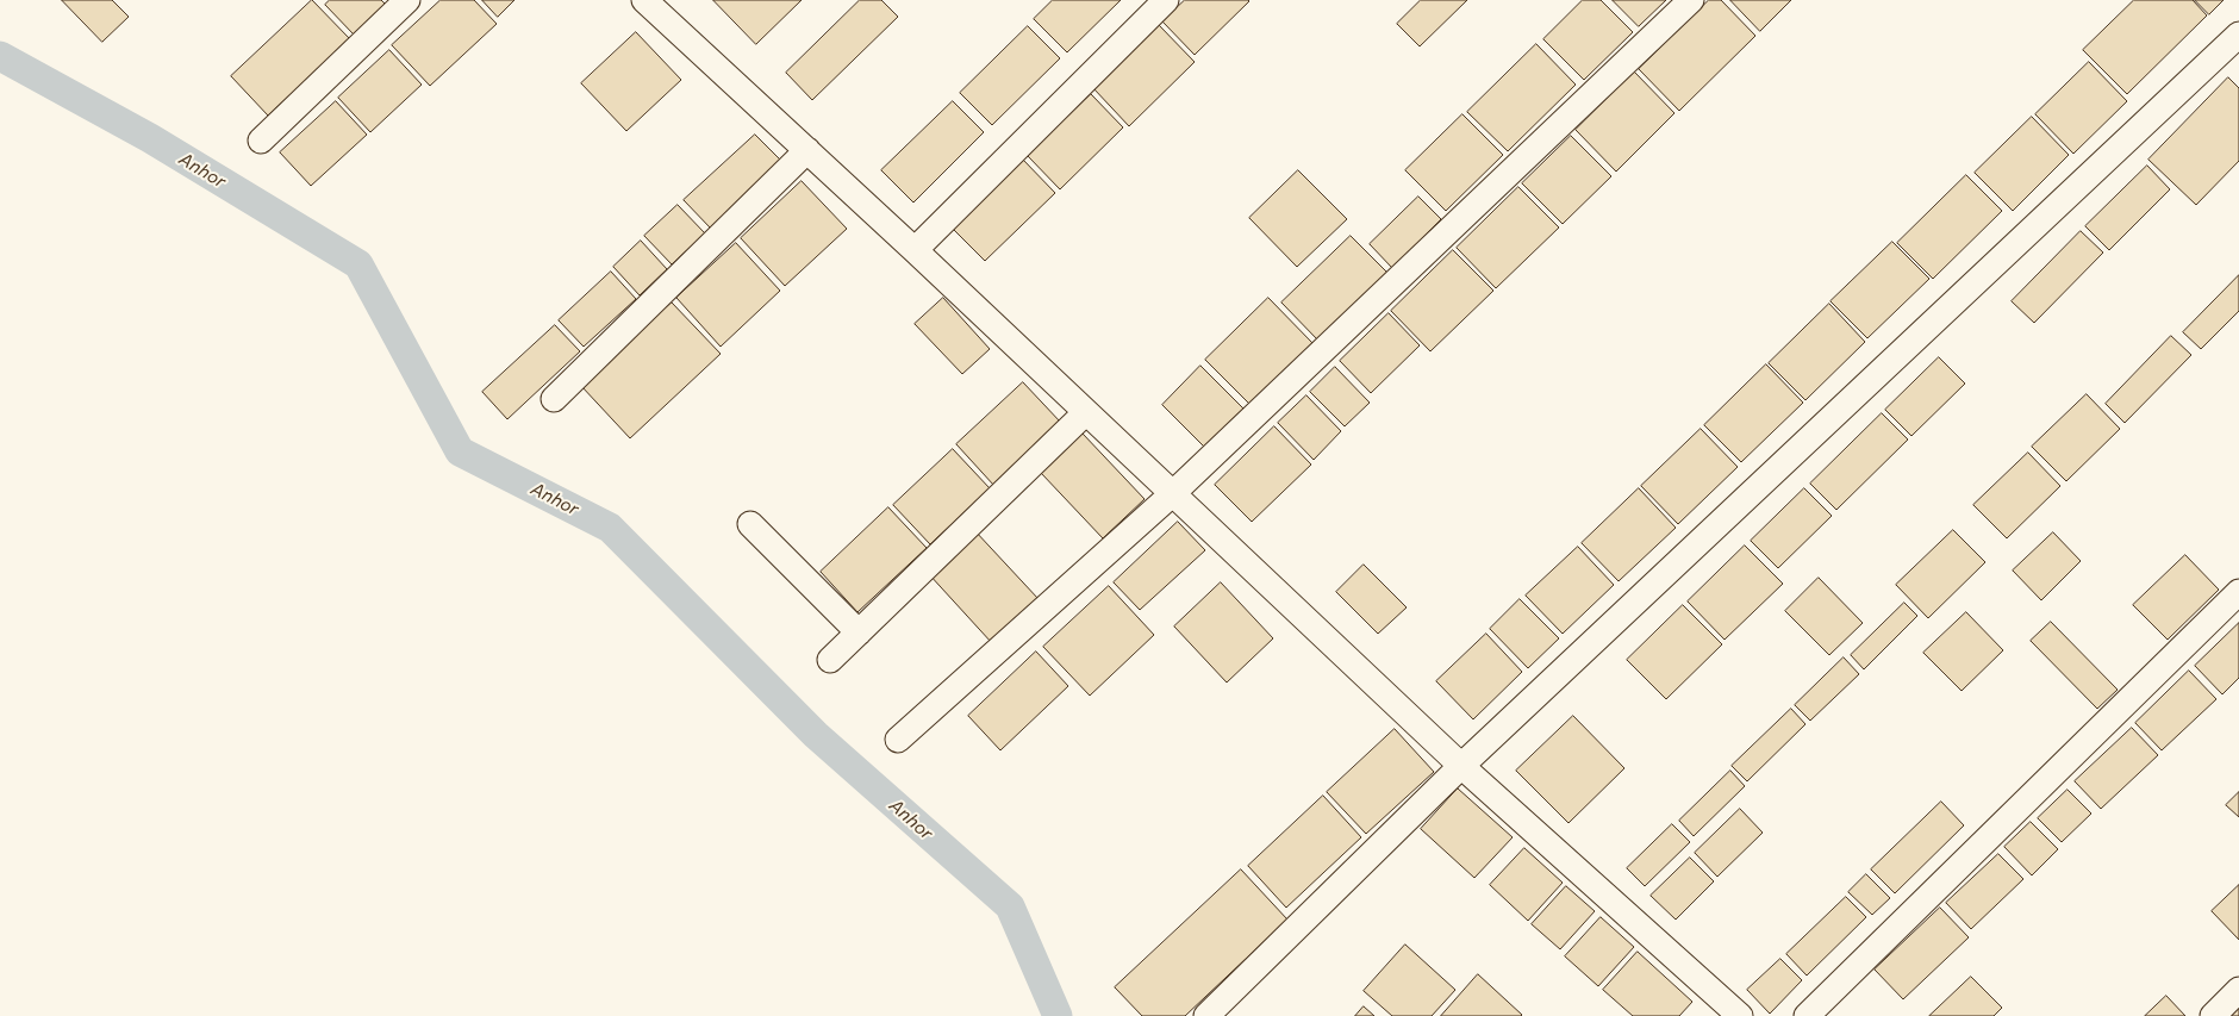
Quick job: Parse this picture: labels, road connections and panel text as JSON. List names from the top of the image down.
{
  "water": ["Anhor"]
}
